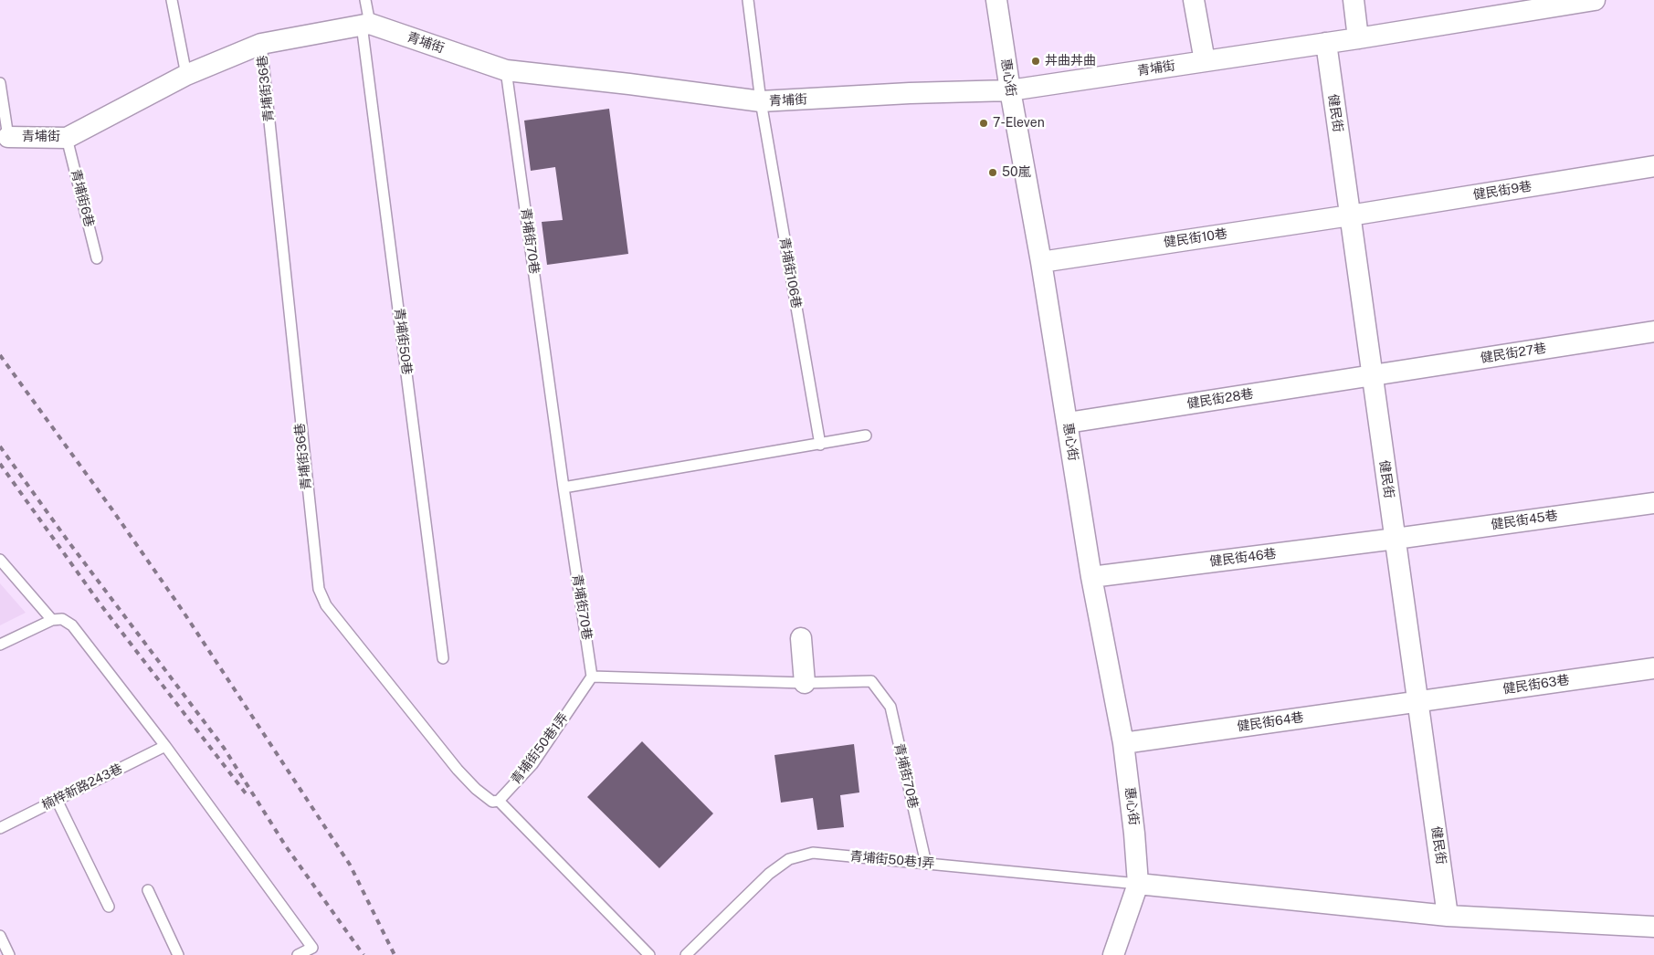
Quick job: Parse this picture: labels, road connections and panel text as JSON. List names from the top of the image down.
{
  "streets": {
    "street": [
      "青埔街",
      "惠心街",
      "健民街",
      "健民街9巷",
      "健民街10巷",
      "健民街27巷",
      "健民街28巷",
      "健民街45巷",
      "健民街46巷",
      "健民街63巷",
      "健民街64巷"
    ],
    "lane": [
      "青埔街36巷",
      "青埔街6巷",
      "青埔街70巷",
      "青埔街106巷",
      "青埔街50巷",
      "青埔街50巷1弄",
      "楠梓新路243巷"
    ]
  },
  "crossings": [
    ["青埔街", "惠心街"],
    ["青埔街", "青埔街36巷"],
    ["青埔街", "健民街"],
    ["青埔街", "青埔街6巷"],
    ["青埔街", "青埔街70巷"],
    ["青埔街", "青埔街106巷"],
    ["青埔街", "青埔街50巷"],
    ["惠心街", "健民街10巷"],
    ["惠心街", "健民街28巷"],
    ["惠心街", "健民街46巷"],
    ["惠心街", "健民街64巷"],
    ["惠心街", "青埔街50巷1弄"],
    ["青埔街36巷", "青埔街50巷1弄"],
    ["健民街", "健民街9巷"],
    ["健民街", "健民街10巷"],
    ["健民街", "健民街27巷"],
    ["健民街", "健民街28巷"],
    ["健民街", "健民街45巷"],
    ["健民街", "健民街46巷"],
    ["健民街", "健民街63巷"],
    ["健民街", "健民街64巷"],
    ["健民街9巷", "健民街10巷"],
    ["青埔街70巷", "青埔街50巷1弄"],
    ["健民街27巷", "健民街28巷"],
    ["健民街45巷", "健民街46巷"],
    ["健民街63巷", "健民街64巷"]
  ],
  "places": ["丼曲丼曲", "7-Eleven", "50嵐"]
}
